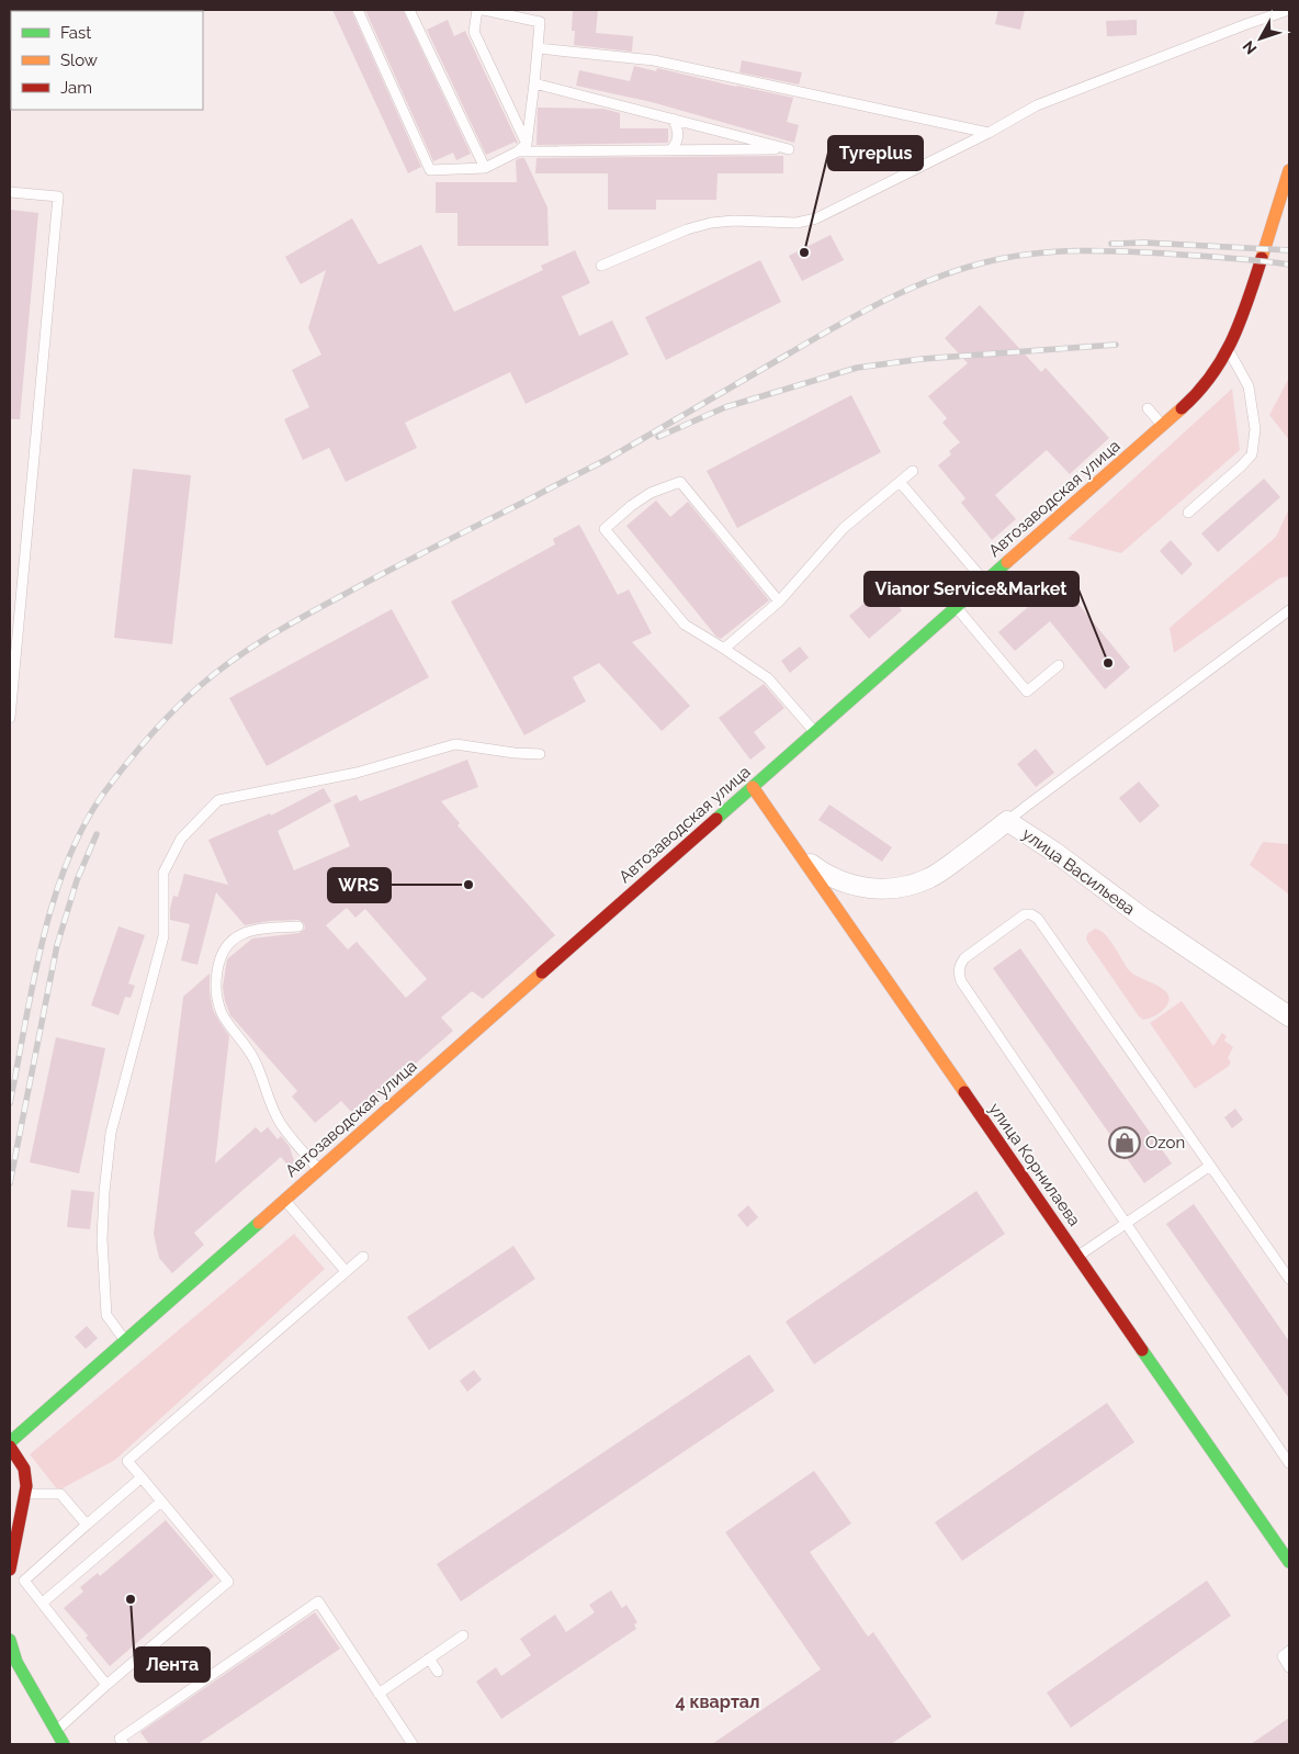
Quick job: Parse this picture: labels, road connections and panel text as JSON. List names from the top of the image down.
{
  "streets": {
    "street": ["Автозаводская улица", "улица Васильева", "улица Корнилаева"]
  },
  "crossings": [
    ["Автозаводская улица", "улица Корнилаева"],
    ["улица Васильева", "улица Корнилаева"]
  ],
  "districts": ["4 квартал"],
  "places": {
    "other": [
      "Tyreplus",
      "Vianor Service&Market",
      "WRS",
      "Лента"
    ],
    "shop": ["Ozon"]
  },
  "legend": ["Fast", "Slow", "Jam"],
  "north": "bottom left"
}
